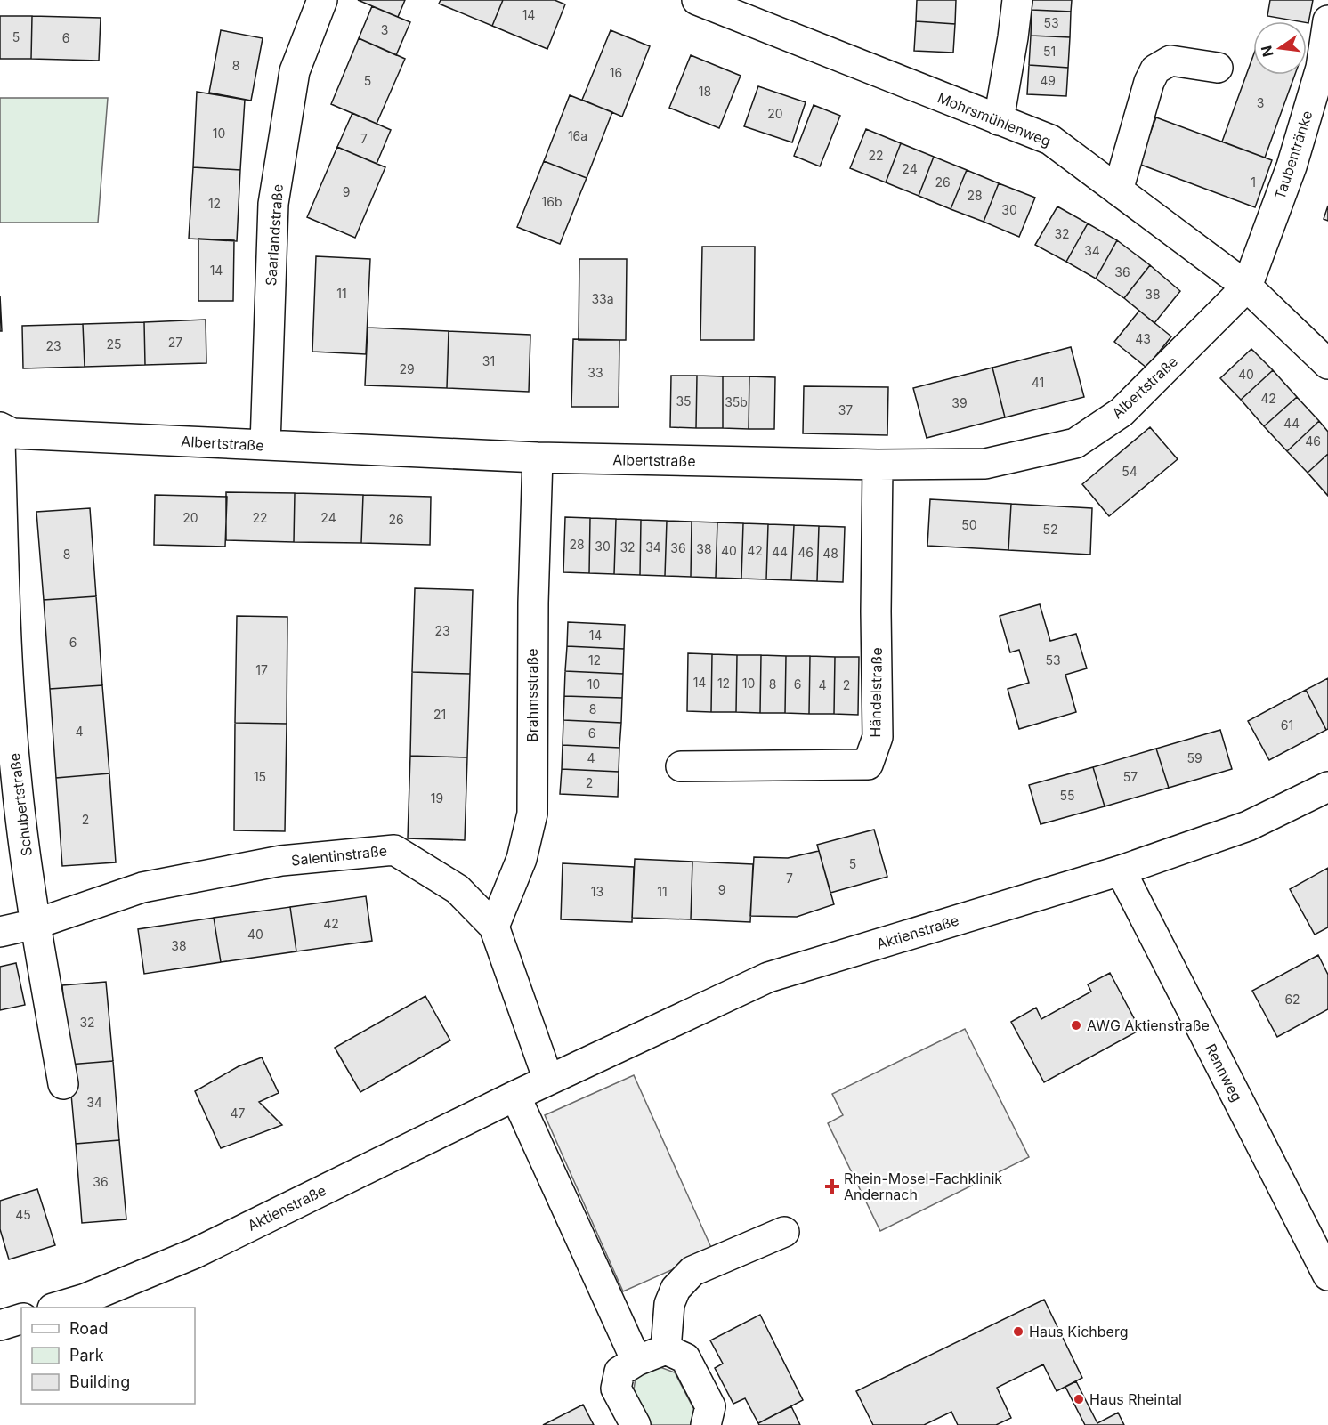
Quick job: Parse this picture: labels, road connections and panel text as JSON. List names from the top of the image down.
{
  "streets": {
    "street": [
      "Mohrsmühlenweg",
      "Taubentränke",
      "Saarlandstraße",
      "Albertstraße",
      "Händelstraße",
      "Brahmsstraße",
      "Schubertstraße",
      "Salentinstraße",
      "Aktienstraße",
      "Rennweg"
    ]
  },
  "crossings": [
    ["Mohrsmühlenweg", "Taubentränke"],
    ["Mohrsmühlenweg", "Albertstraße"],
    ["Taubentränke", "Albertstraße"],
    ["Saarlandstraße", "Albertstraße"],
    ["Albertstraße", "Händelstraße"],
    ["Albertstraße", "Brahmsstraße"],
    ["Brahmsstraße", "Salentinstraße"],
    ["Schubertstraße", "Salentinstraße"],
    ["Salentinstraße", "Aktienstraße"],
    ["Aktienstraße", "Rennweg"]
  ],
  "places": {
    "other": ["AWG Aktienstraße", "Haus Kichberg", "Haus Rheintal"],
    "health": ["Rhein-Mosel-Fachklinik Andernach"]
  },
  "house_numbers": [
    "14",
    "53",
    "3",
    "5",
    "6",
    "51",
    "8",
    "16",
    "5",
    "49",
    "18",
    "3",
    "20",
    "10",
    "16a",
    "7",
    "22",
    "24",
    "26",
    "1",
    "9",
    "28",
    "16b",
    "12",
    "30",
    "32",
    "34",
    "14",
    "36",
    "11",
    "38",
    "33a",
    "43",
    "27",
    "25",
    "23",
    "31",
    "29",
    "33",
    "40",
    "41",
    "42",
    "35",
    "35b",
    "39",
    "37",
    "44",
    "46",
    "54",
    "20",
    "22",
    "24",
    "26",
    "50",
    "52",
    "28",
    "30",
    "32",
    "34",
    "36",
    "38",
    "40",
    "42",
    "44",
    "46",
    "48",
    "8",
    "23",
    "14",
    "6",
    "12",
    "53",
    "17",
    "14",
    "12",
    "10",
    "10",
    "8",
    "6",
    "4",
    "2",
    "8",
    "21",
    "61",
    "4",
    "6",
    "4",
    "59",
    "15",
    "57",
    "2",
    "55",
    "19",
    "2",
    "5",
    "7",
    "9",
    "13",
    "11",
    "42",
    "40",
    "38",
    "62",
    "32",
    "34",
    "47",
    "36",
    "45"
  ],
  "legend": ["Road", "Park", "Building"],
  "north": "left"
}
